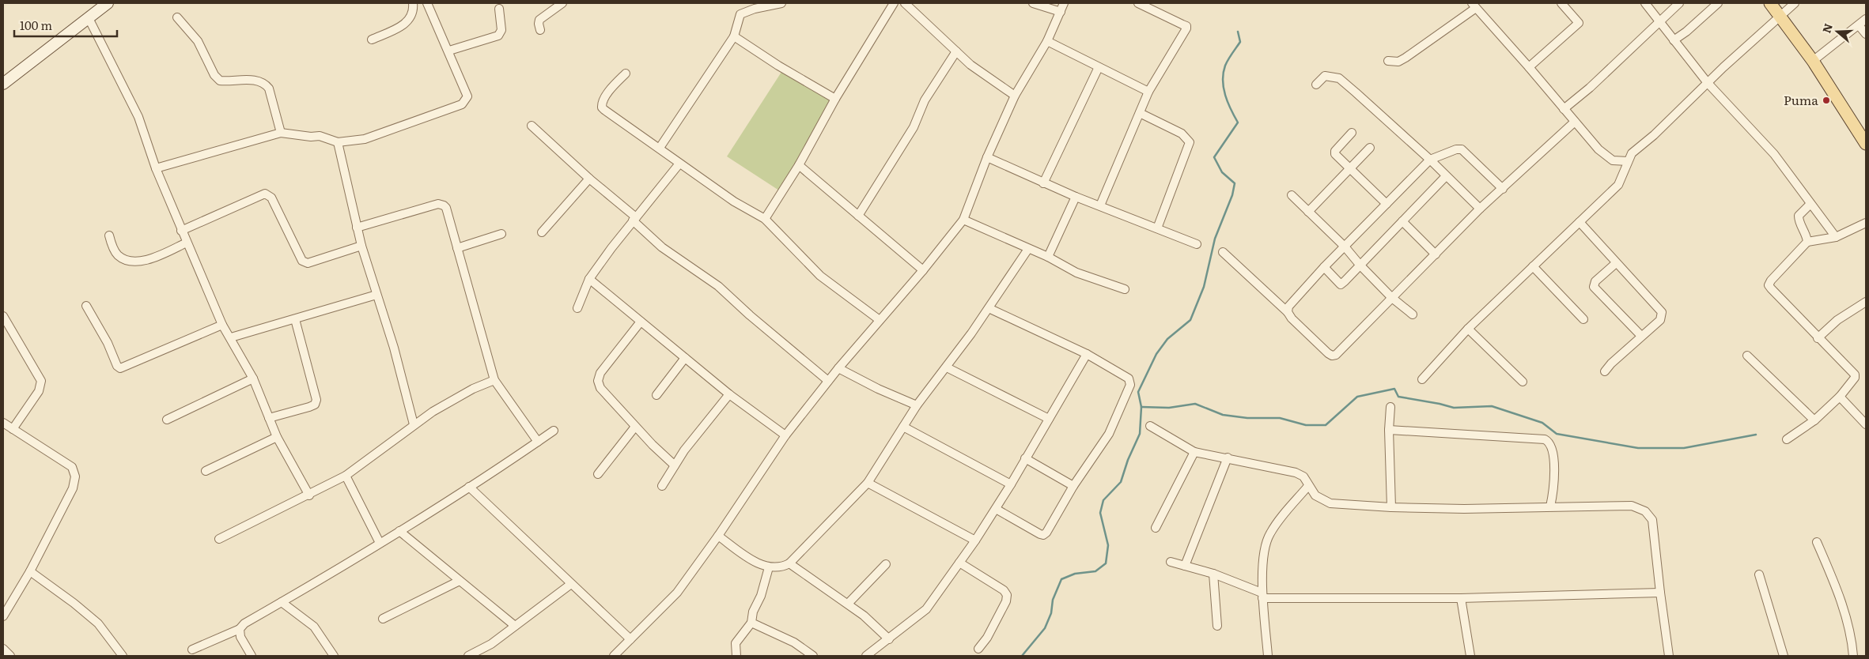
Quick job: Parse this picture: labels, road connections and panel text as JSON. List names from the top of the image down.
{
  "places": ["Puma"],
  "scale_bar": "100 m",
  "north": "left"
}
